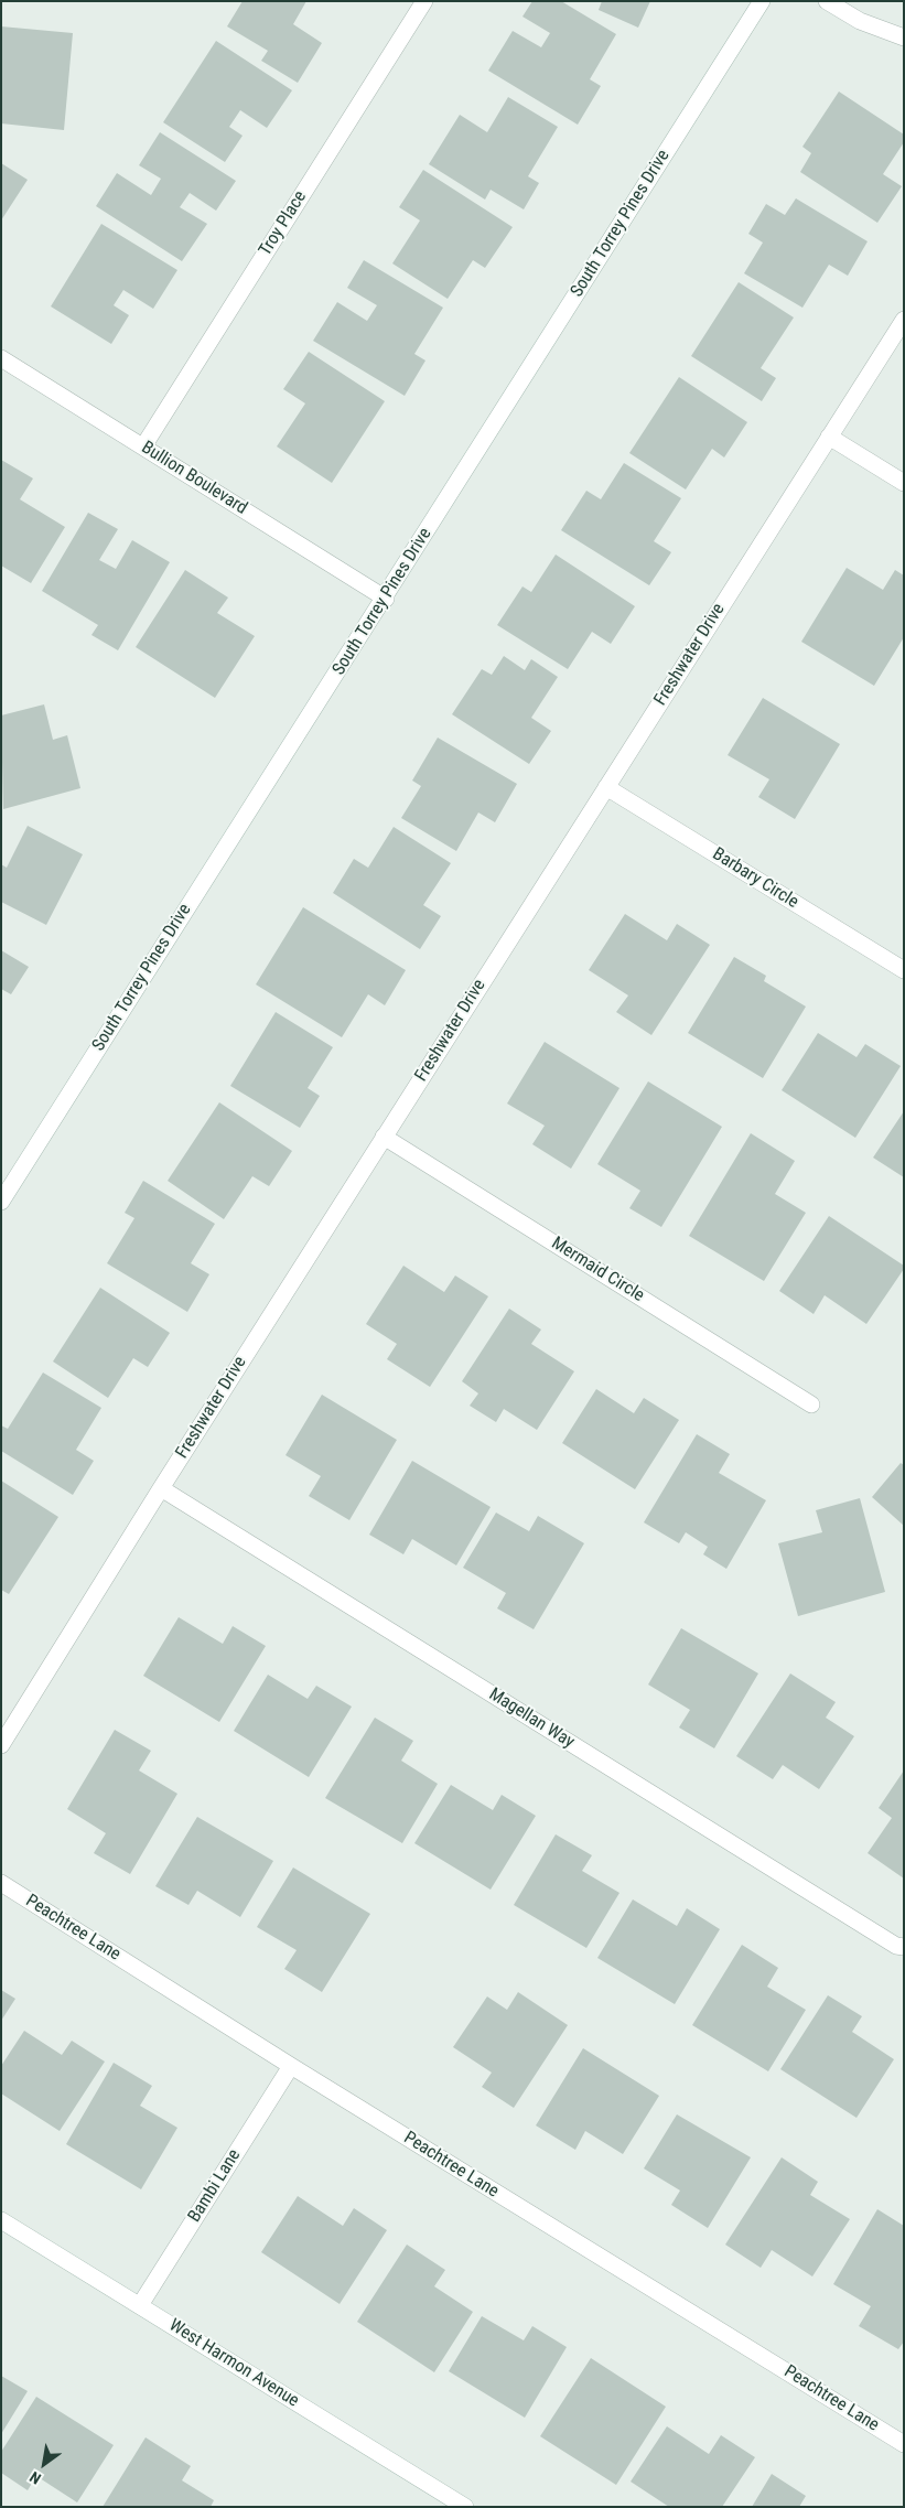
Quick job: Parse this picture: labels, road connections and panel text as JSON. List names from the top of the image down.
{
  "streets": {
    "street": [
      "Troy Place",
      "South Torrey Pines Drive",
      "Bullion Boulevard",
      "Freshwater Drive",
      "Barbary Circle",
      "Mermaid Circle",
      "Magellan Way",
      "Peachtree Lane",
      "Bambi Lane",
      "West Harmon Avenue"
    ]
  },
  "crossings": [
    ["Troy Place", "Bullion Boulevard"],
    ["South Torrey Pines Drive", "Bullion Boulevard"],
    ["Freshwater Drive", "Barbary Circle"],
    ["Freshwater Drive", "Mermaid Circle"],
    ["Freshwater Drive", "Magellan Way"],
    ["Peachtree Lane", "Bambi Lane"],
    ["Bambi Lane", "West Harmon Avenue"]
  ],
  "north": "bottom left"
}
